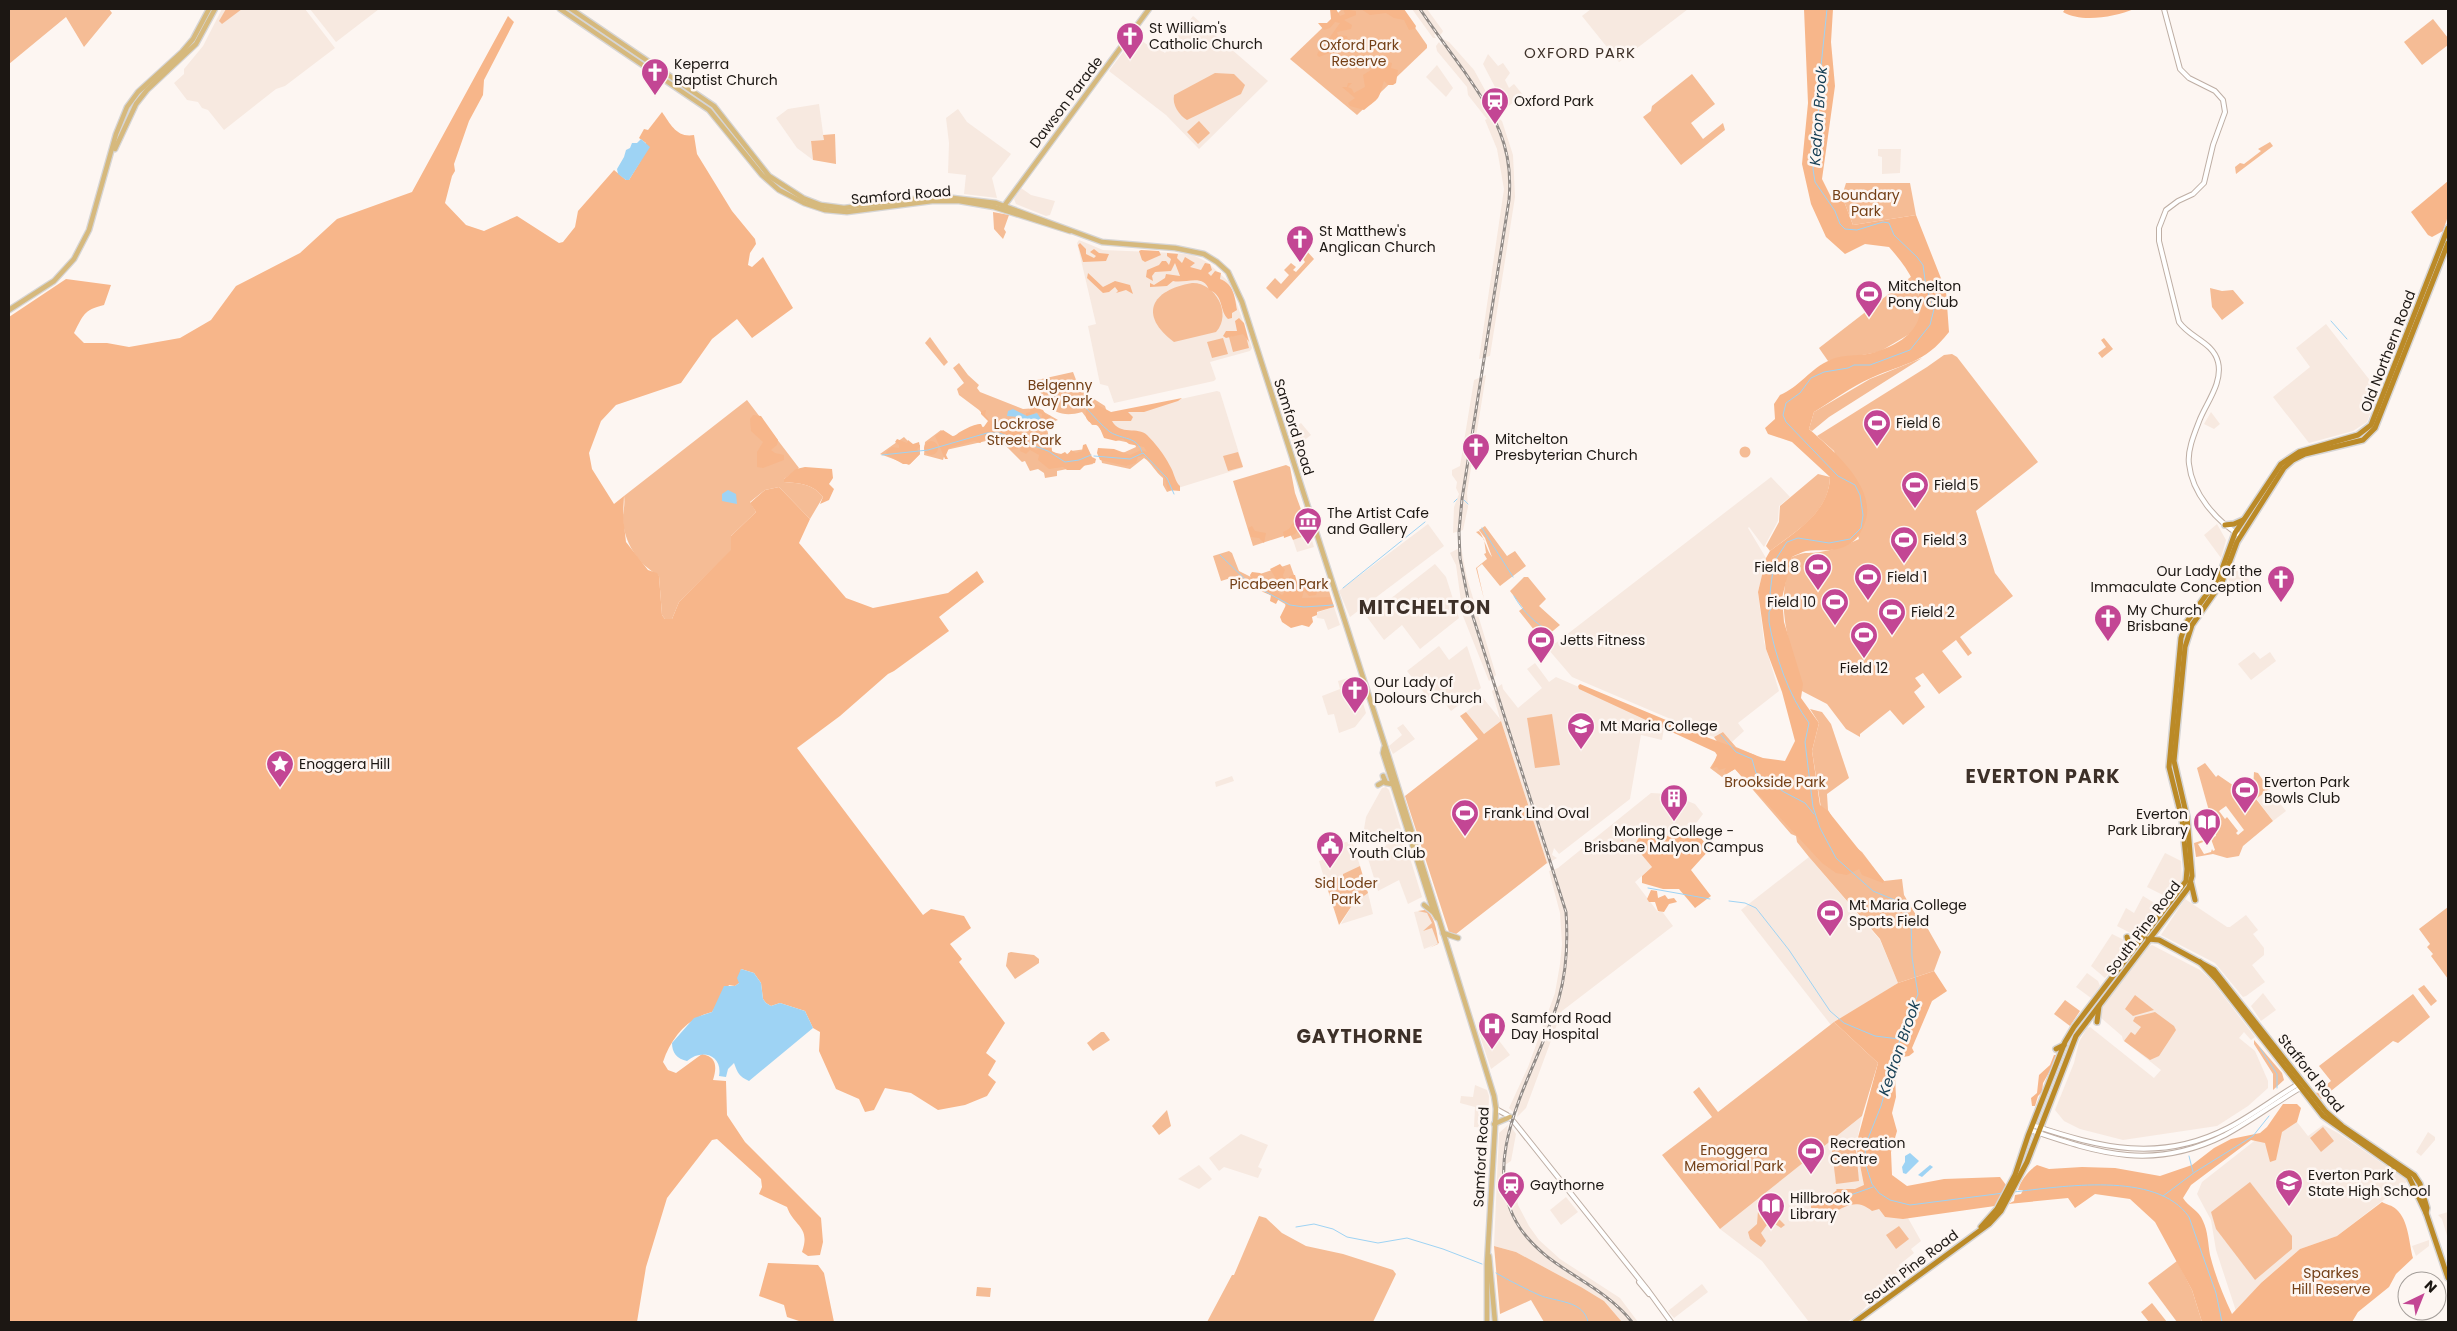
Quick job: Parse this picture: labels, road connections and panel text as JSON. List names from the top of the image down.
{
  "streets": {
    "highway": ["Old Northern Road", "South Pine Road", "Stafford Road"],
    "main road": ["Dawson Parade", "Samford Road"]
  },
  "crossings": [
    ["Dawson Parade", "Samford Road"],
    ["Old Northern Road", "South Pine Road"],
    ["South Pine Road", "Stafford Road"]
  ],
  "districts": [
    "OXFORD PARK",
    "MITCHELTON",
    "EVERTON PARK",
    "GAYTHORNE"
  ],
  "water": ["Kedron Brook"],
  "parks": [
    "Oxford Park Reserve",
    "Boundary Park",
    "Belgenny Way Park",
    "Lockrose Street Park",
    "Picabeen Park",
    "Brookside Park",
    "Sid Loder Park",
    "Enoggera Memorial Park",
    "Sparkes Hill Reserve"
  ],
  "places": {
    "church": [
      "St William's Catholic Church",
      "Keperra Baptist Church",
      "St Matthew's Anglican Church",
      "Mitchelton Presbyterian Church",
      "Our Lady of the Immaculate Conception",
      "My Church Brisbane",
      "Our Lady of Dolours Church"
    ],
    "station": ["Oxford Park", "Gaythorne"],
    "sports": [
      "Mitchelton Pony Club",
      "Field 6",
      "Field 5",
      "Field 3",
      "Field 8",
      "Field 1",
      "Field 10",
      "Field 2",
      "Field 12",
      "Jetts Fitness",
      "Everton Park Bowls Club",
      "Frank Lind Oval",
      "Mt Maria College Sports Field",
      "Recreation Centre"
    ],
    "museum": ["The Artist Cafe and Gallery"],
    "school or university": ["Mt Maria College", "Everton Park State High School"],
    "place": ["Enoggera Hill"],
    "building": ["Morling College - Brisbane Malyon Campus"],
    "library": ["Everton Park Library", "Hillbrook Library"],
    "public building": ["Mitchelton Youth Club"],
    "hospital": ["Samford Road Day Hospital"]
  },
  "north": "top right"
}
